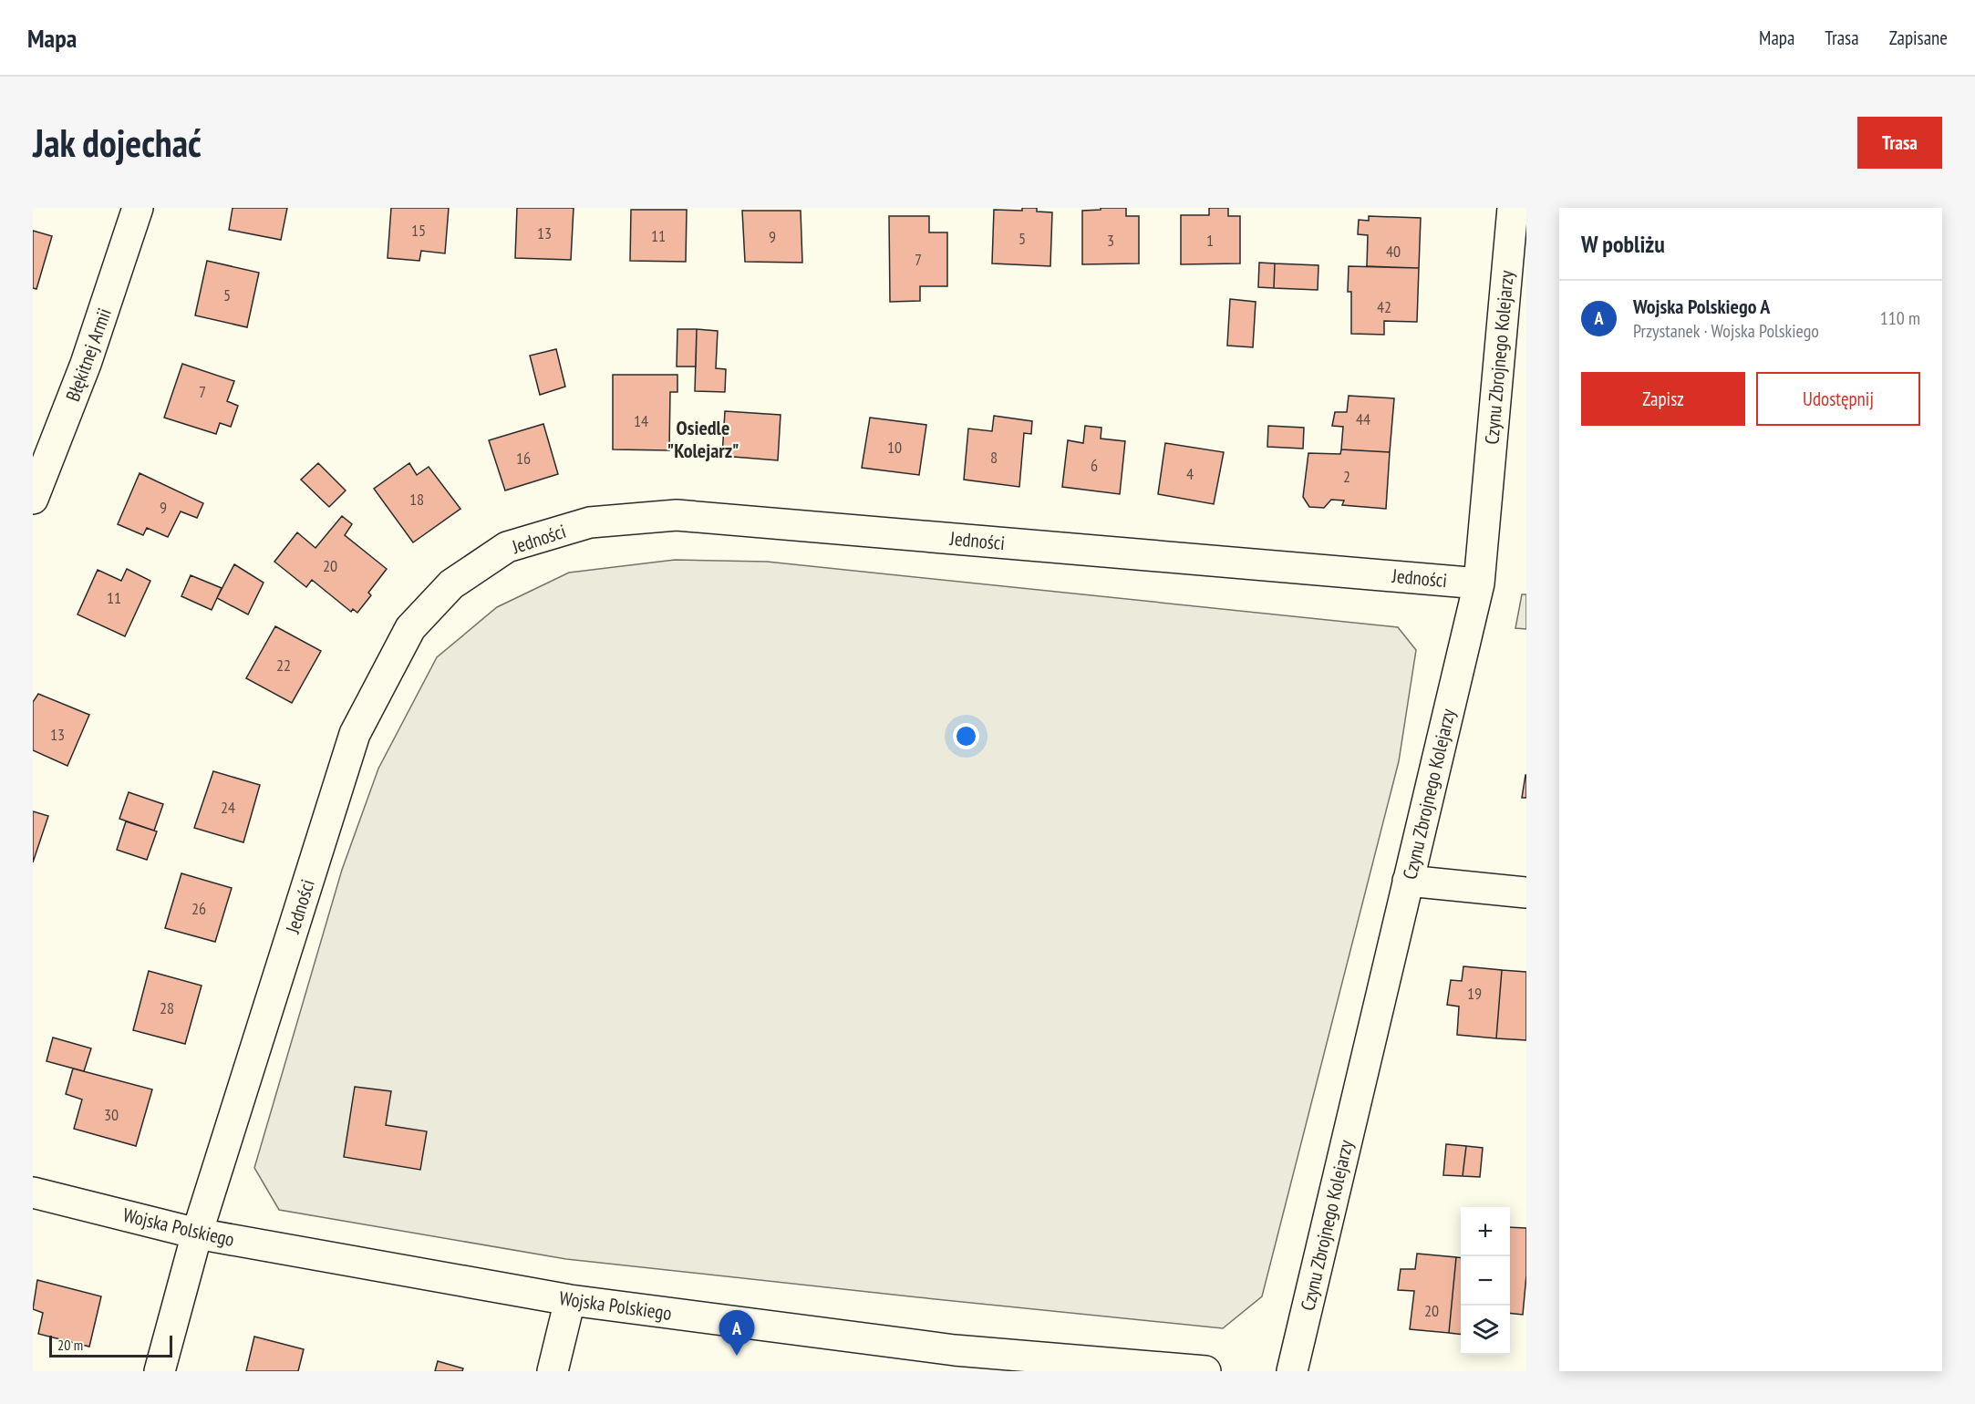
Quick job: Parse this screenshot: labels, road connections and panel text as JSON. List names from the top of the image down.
{
  "streets": {
    "street": [
      "Błękitnej Armii",
      "Czynu Zbrojnego Kolejarzy",
      "Jedności",
      "Wojska Polskiego"
    ]
  },
  "crossings": [
    ["Czynu Zbrojnego Kolejarzy", "Jedności"],
    ["Jedności", "Wojska Polskiego"]
  ],
  "districts": ["Osiedle \"Kolejarz\""],
  "house_numbers": [
    "15",
    "13",
    "11",
    "9",
    "5",
    "3",
    "1",
    "40",
    "7",
    "5",
    "42",
    "7",
    "44",
    "14",
    "10",
    "8",
    "16",
    "6",
    "4",
    "2",
    "18",
    "9",
    "20",
    "11",
    "22",
    "13",
    "24",
    "26",
    "19",
    "28",
    "30",
    "20"
  ],
  "scale_bar": "20 m",
  "page": {
    "header": "Mapa",
    "nav": ["Mapa", "Trasa", "Zapisane"],
    "buttons": [
      "Trasa",
      ["Zapisz", "Udostępnij"]
    ],
    "title": "Jak dojechać",
    "heading": "W pobliżu",
    "list": [
      {
        "mark": "A",
        "name": "Wojska Polskiego A",
        "note": "Przystanek · Wojska Polskiego",
        "value": "110 m"
      }
    ],
    "map_buttons": ["+", "−"],
    "pins": "A",
    "scale": "20 m"
  }
}
